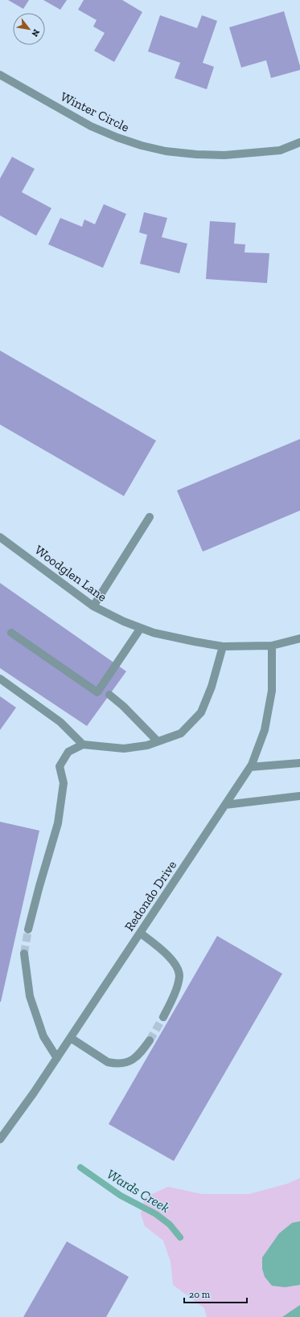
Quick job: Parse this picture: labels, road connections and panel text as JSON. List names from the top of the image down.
{
  "streets": {
    "street": ["Winter Circle", "Woodglen Lane", "Redondo Drive"]
  },
  "crossings": [
    ["Woodglen Lane", "Redondo Drive"]
  ],
  "water": ["Wards Creek"],
  "scale_bar": "20 m",
  "north": "bottom right"
}
